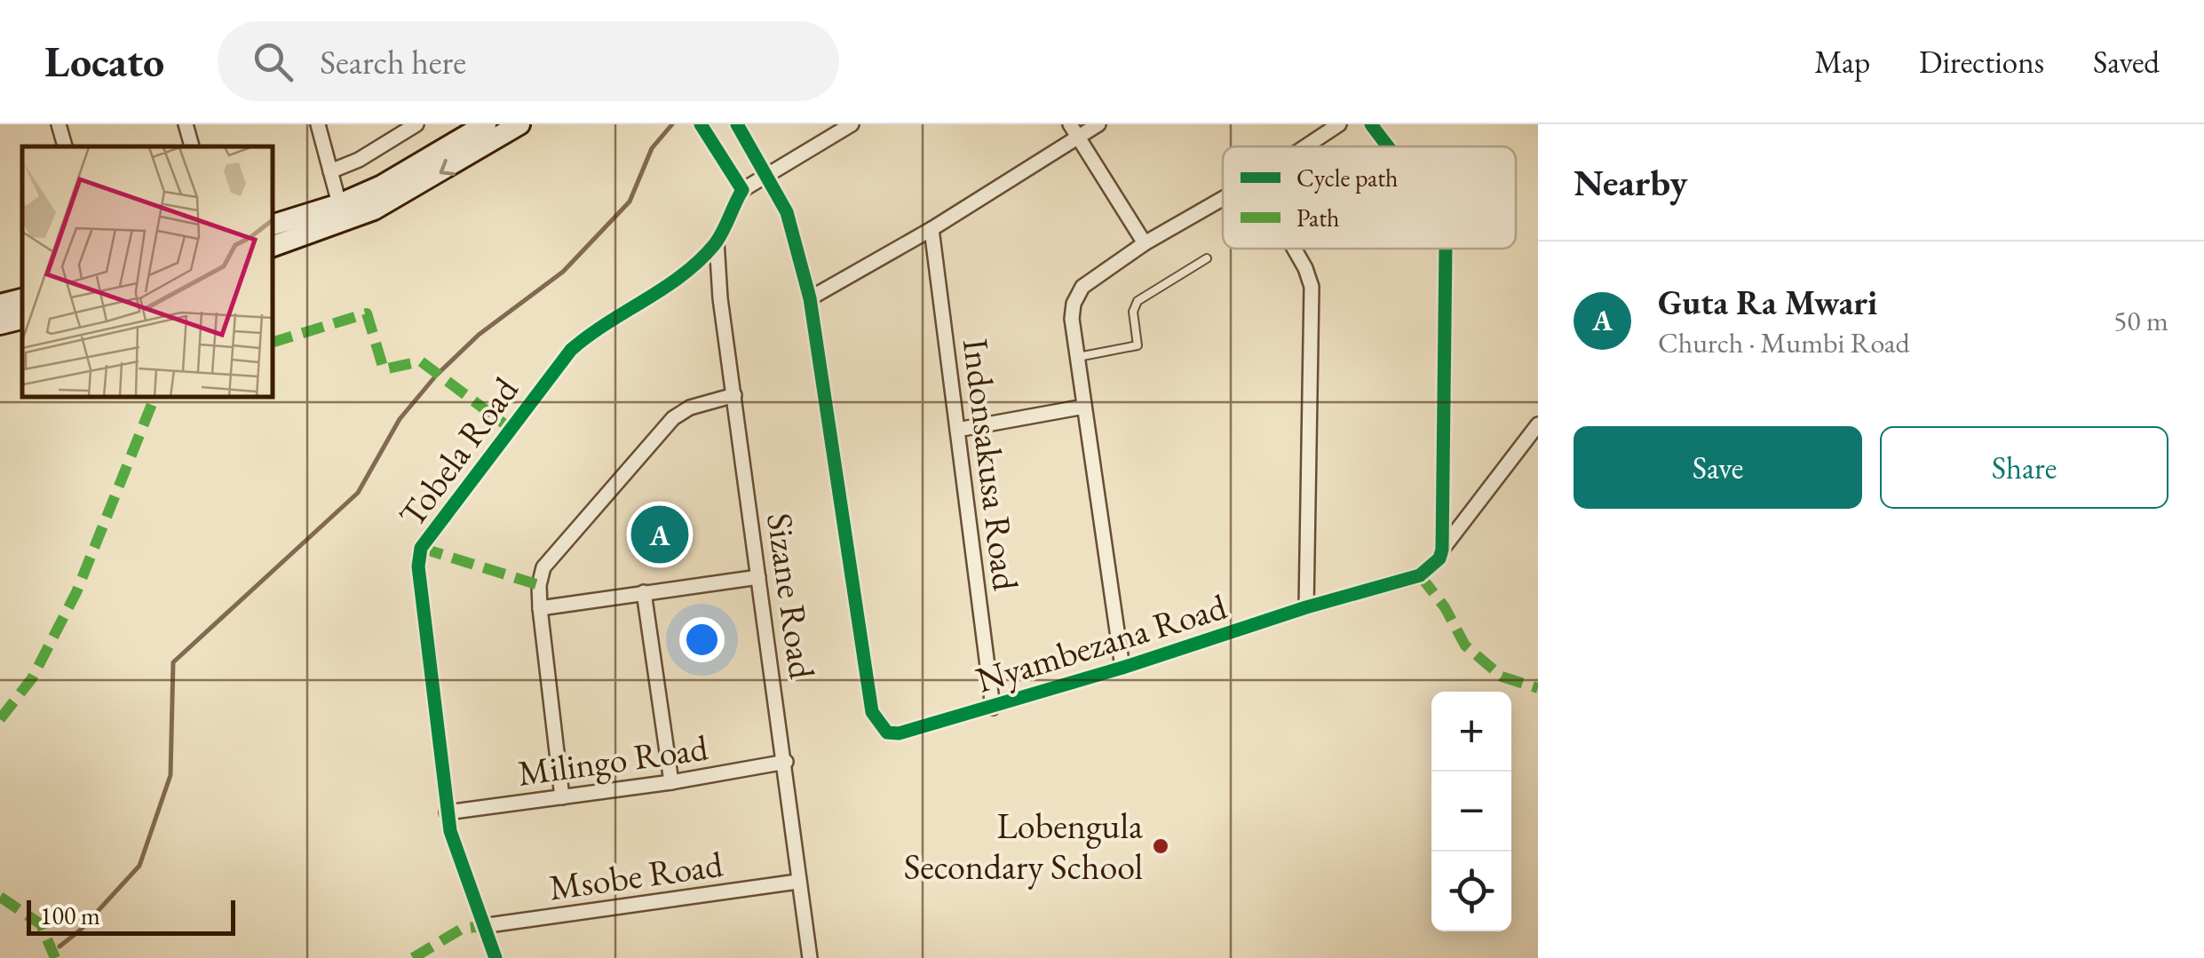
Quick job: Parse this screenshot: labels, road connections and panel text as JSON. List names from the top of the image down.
{
  "streets": {
    "street": [
      "Tobela Road",
      "Indonsakusa Road",
      "Sizane Road",
      "Nyambezana Road",
      "Milingo Road",
      "Msobe Road"
    ]
  },
  "crossings": [
    ["Tobela Road", "Sizane Road"],
    ["Tobela Road", "Milingo Road"],
    ["Tobela Road", "Msobe Road"],
    ["Indonsakusa Road", "Nyambezana Road"],
    ["Sizane Road", "Milingo Road"],
    ["Sizane Road", "Msobe Road"]
  ],
  "places": ["Lobengula Secondary School"],
  "legend": ["Cycle path", "Path"],
  "scale_bar": "100 m",
  "page": {
    "header": "Locato",
    "search": "Search here",
    "nav": ["Map", "Directions", "Saved"],
    "heading": "Nearby",
    "list": [
      {
        "mark": "A",
        "name": "Guta Ra Mwari",
        "note": "Church · Mumbi Road",
        "value": "50 m"
      }
    ],
    "buttons": ["Save", "Share"],
    "pins": "A",
    "map_buttons": ["+", "−"],
    "scale": "100 m"
  }
}
